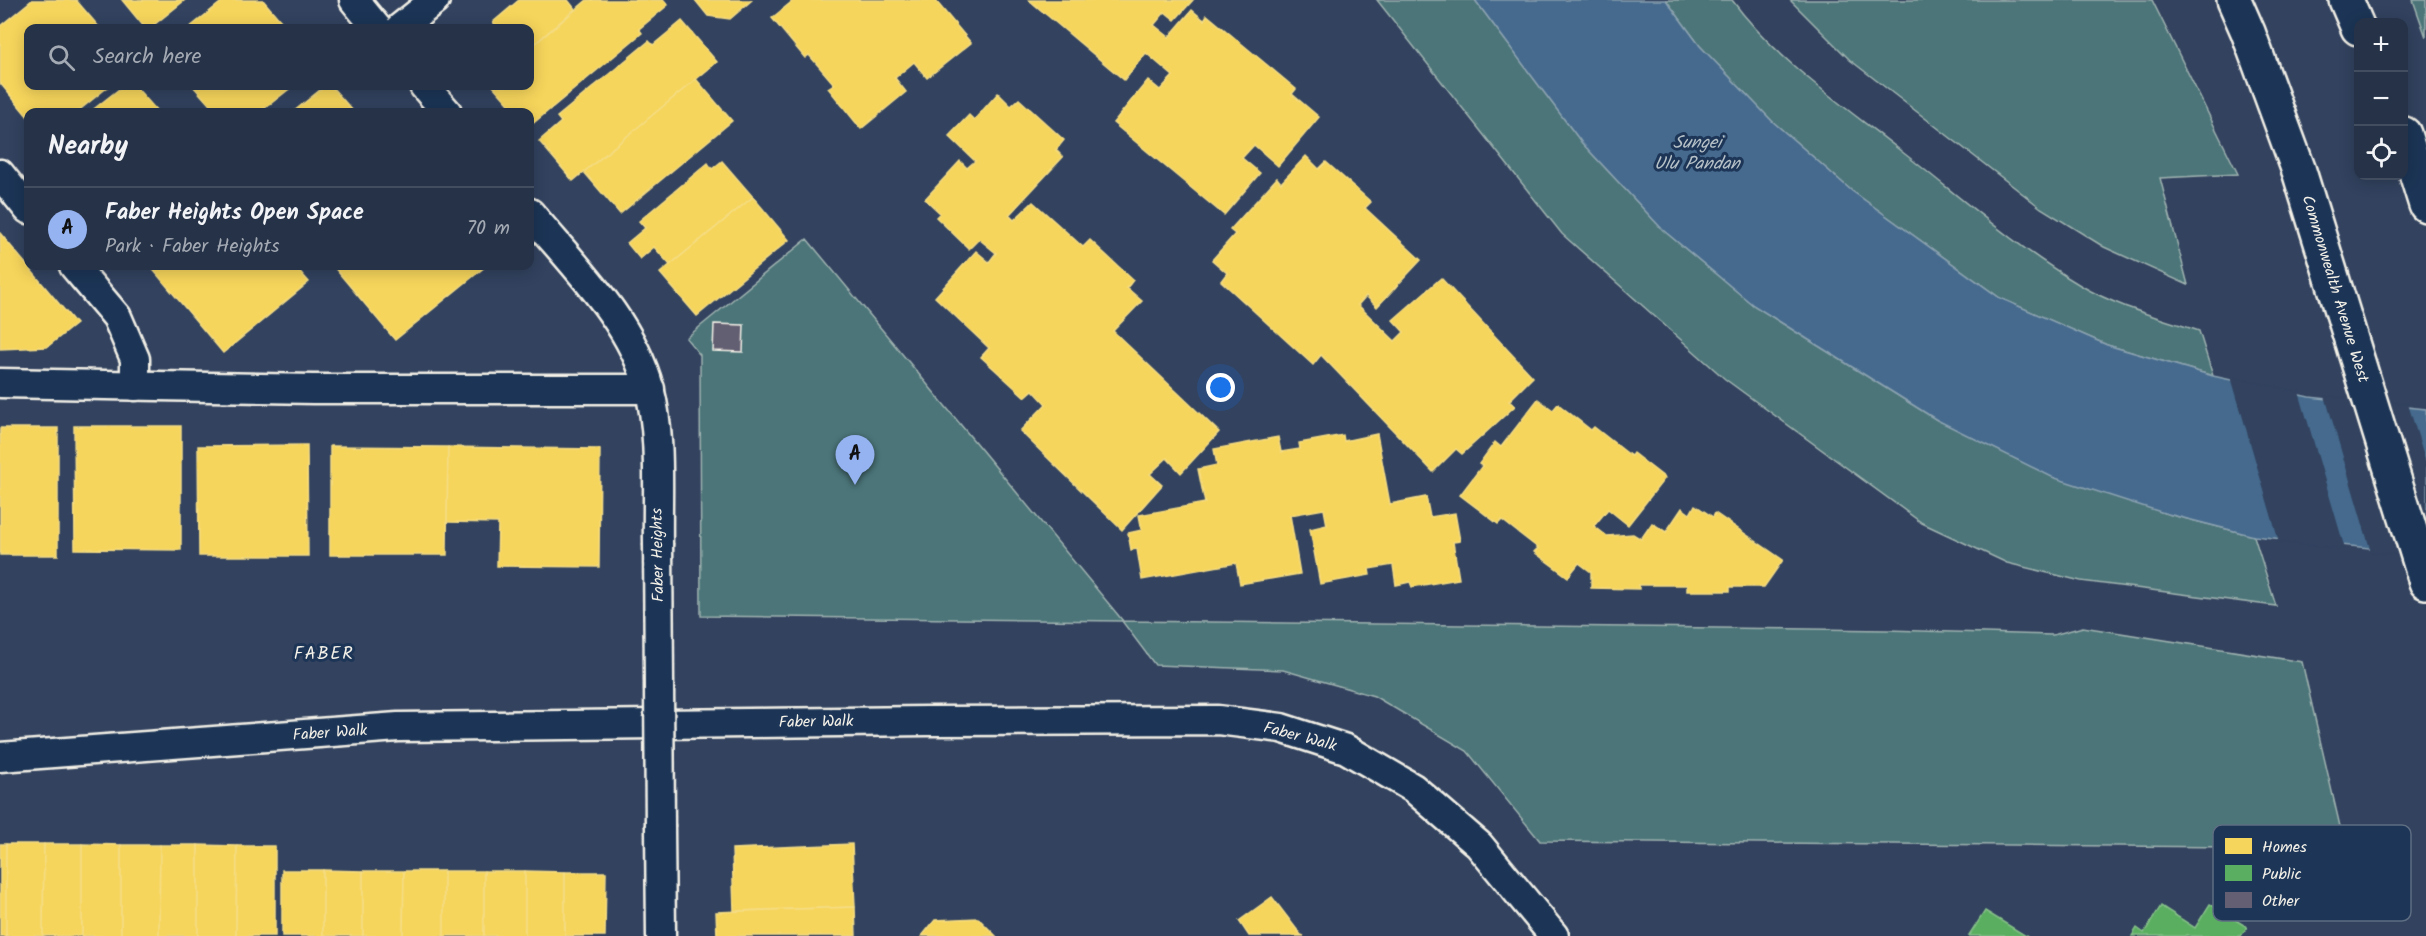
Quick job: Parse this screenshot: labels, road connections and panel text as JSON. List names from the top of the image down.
{
  "streets": {
    "main road": ["Commonwealth Avenue West"],
    "street": ["Faber Heights", "Faber Walk"]
  },
  "districts": ["FABER"],
  "water": ["Sungei Ulu Pandan"],
  "legend": ["Homes", "Public", "Other"],
  "page": {
    "map_buttons": ["+", "−"],
    "search": "Search here",
    "heading": "Nearby",
    "list": [
      {
        "mark": "A",
        "name": "Faber Heights Open Space",
        "note": "Park · Faber Heights",
        "value": "70 m"
      }
    ],
    "pins": "A"
  }
}
